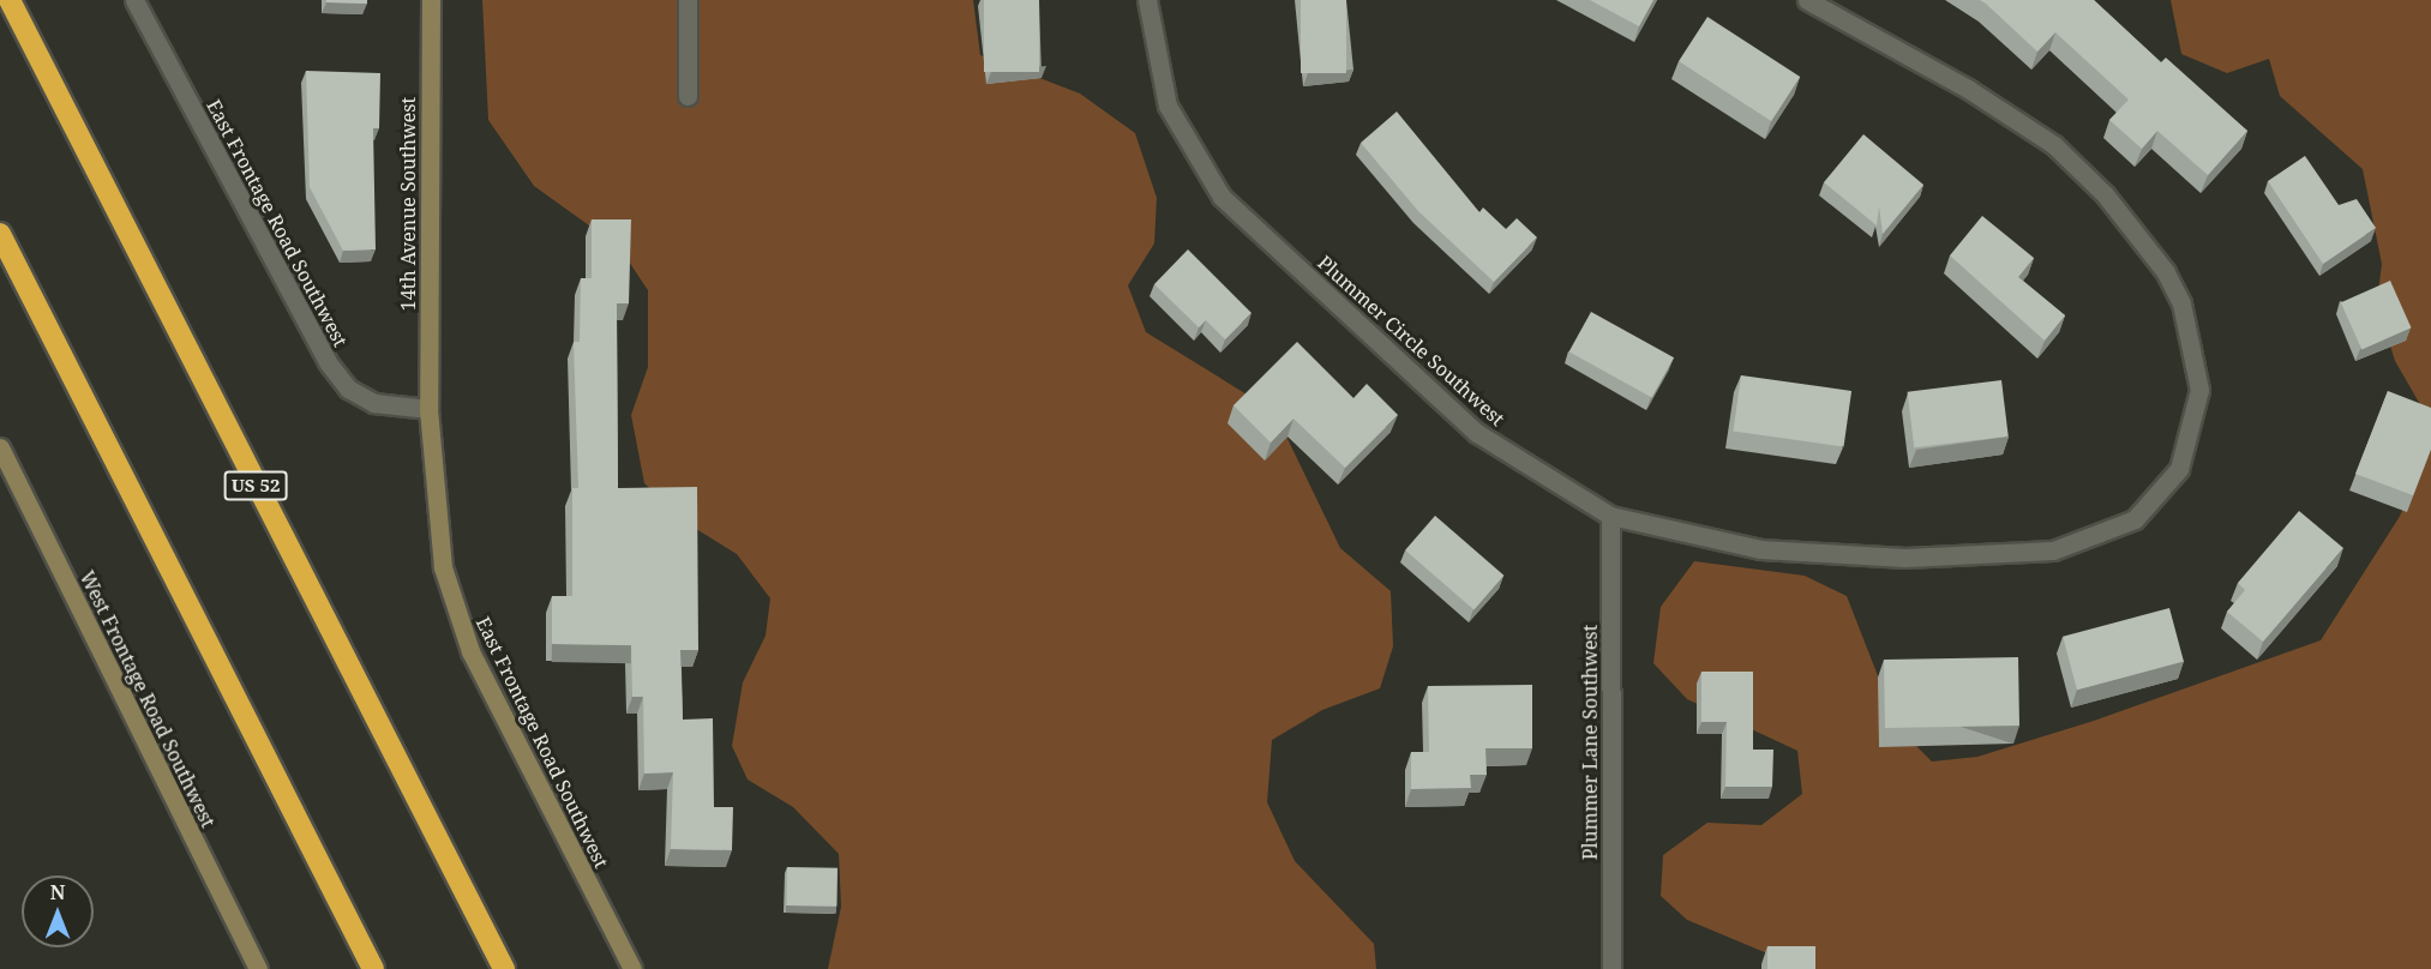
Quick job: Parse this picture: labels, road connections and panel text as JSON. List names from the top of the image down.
{
  "streets": {
    "highway": ["US 52"],
    "street": [
      "14th Avenue Southwest",
      "East Frontage Road Southwest",
      "Plummer Circle Southwest",
      "West Frontage Road Southwest",
      "Plummer Lane Southwest"
    ]
  },
  "crossings": [
    ["14th Avenue Southwest", "East Frontage Road Southwest"],
    ["Plummer Circle Southwest", "Plummer Lane Southwest"]
  ],
  "north": "top"
}
